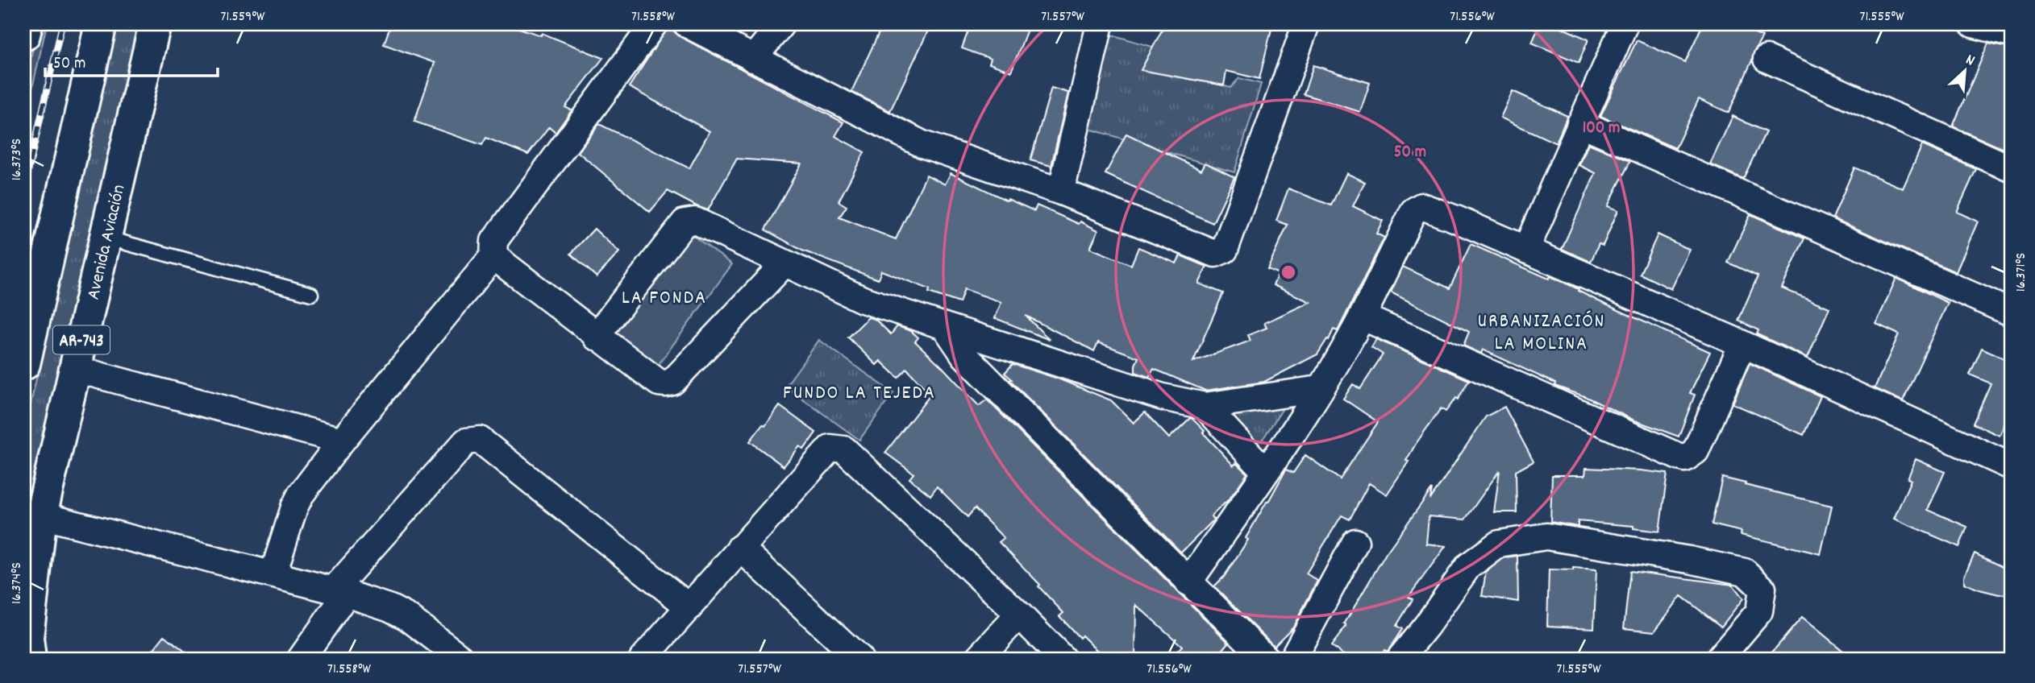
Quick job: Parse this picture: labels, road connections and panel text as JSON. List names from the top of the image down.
{
  "streets": {
    "main road": ["Avenida Aviación", "AR-743"]
  },
  "districts": ["LA FONDA", "URBANIZACIÓN LA MOLINA", "FUNDO LA TEJEDA"],
  "scale_bar": "50 m",
  "north": "top right",
  "coordinates": [
    "71.559°W",
    "71.558°W",
    "71.557°W",
    "71.556°W",
    "71.555°W",
    "16.373°S",
    "16.371°S",
    "16.374°S"
  ],
  "rings": ["100 m", "50 m"]
}
